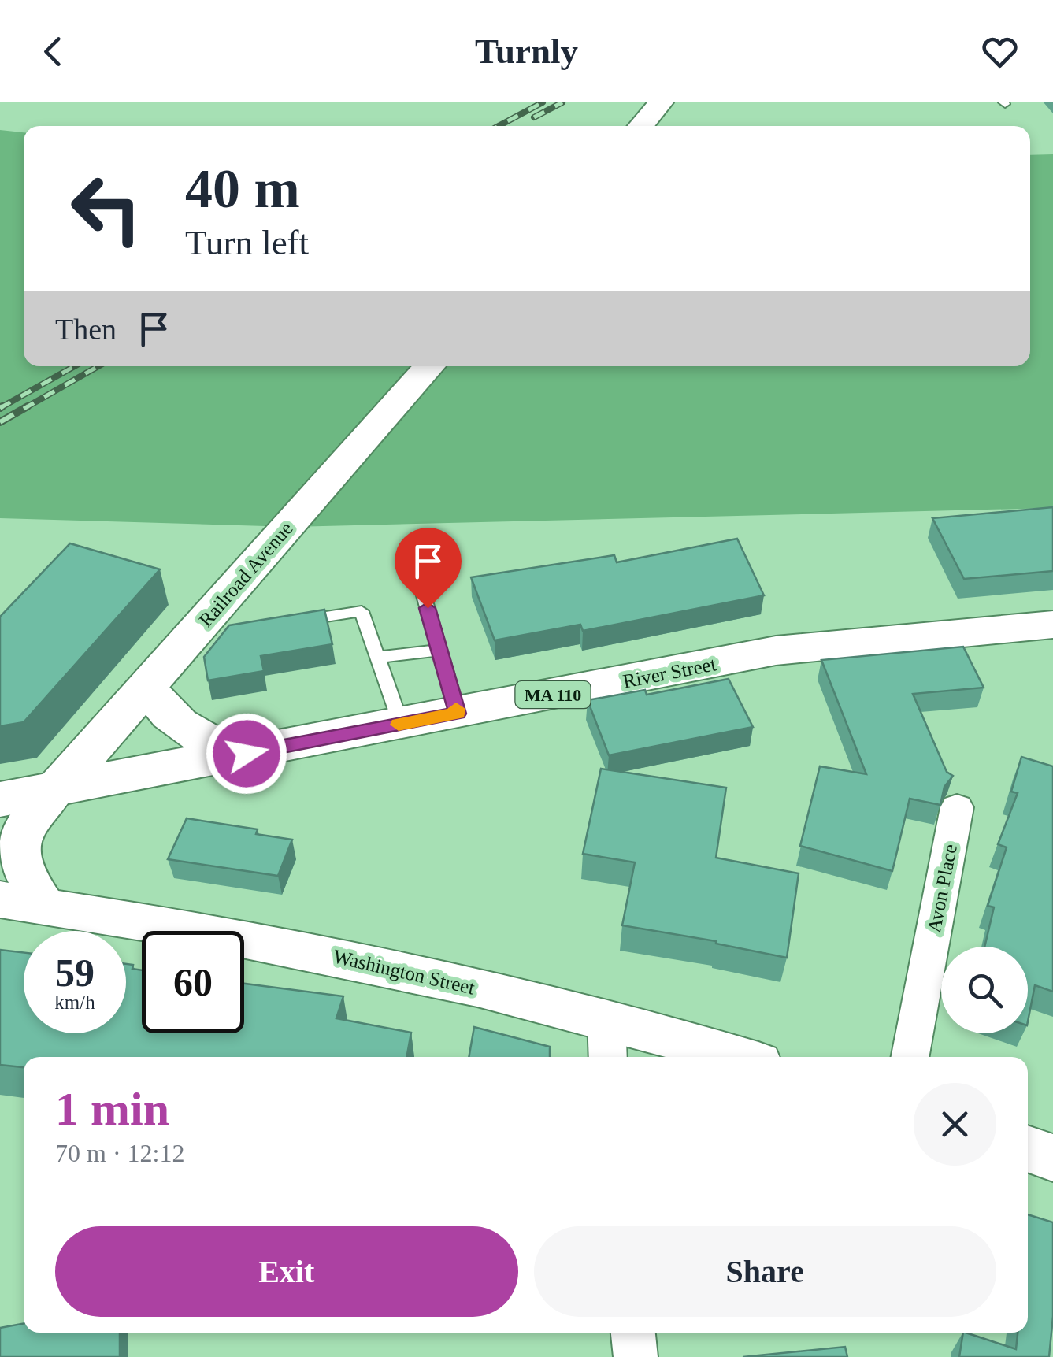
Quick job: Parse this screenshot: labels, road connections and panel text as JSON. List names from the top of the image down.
{
  "streets": {
    "main road": ["Railroad Avenue", "River Street", "MA 110"],
    "street": ["Avon Place", "Washington Street"]
  },
  "crossings": [
    ["Railroad Avenue", "River Street"],
    ["Railroad Avenue", "MA 110"],
    ["River Street", "MA 110"]
  ],
  "page": {
    "header": "Turnly",
    "turn": ["40 m", "Turn left"],
    "then": "Then",
    "speed": "59 km/h",
    "limit": "60",
    "heading": ["1 min", "70 m · 12:12"],
    "buttons": ["Exit", "Share"]
  }
}
